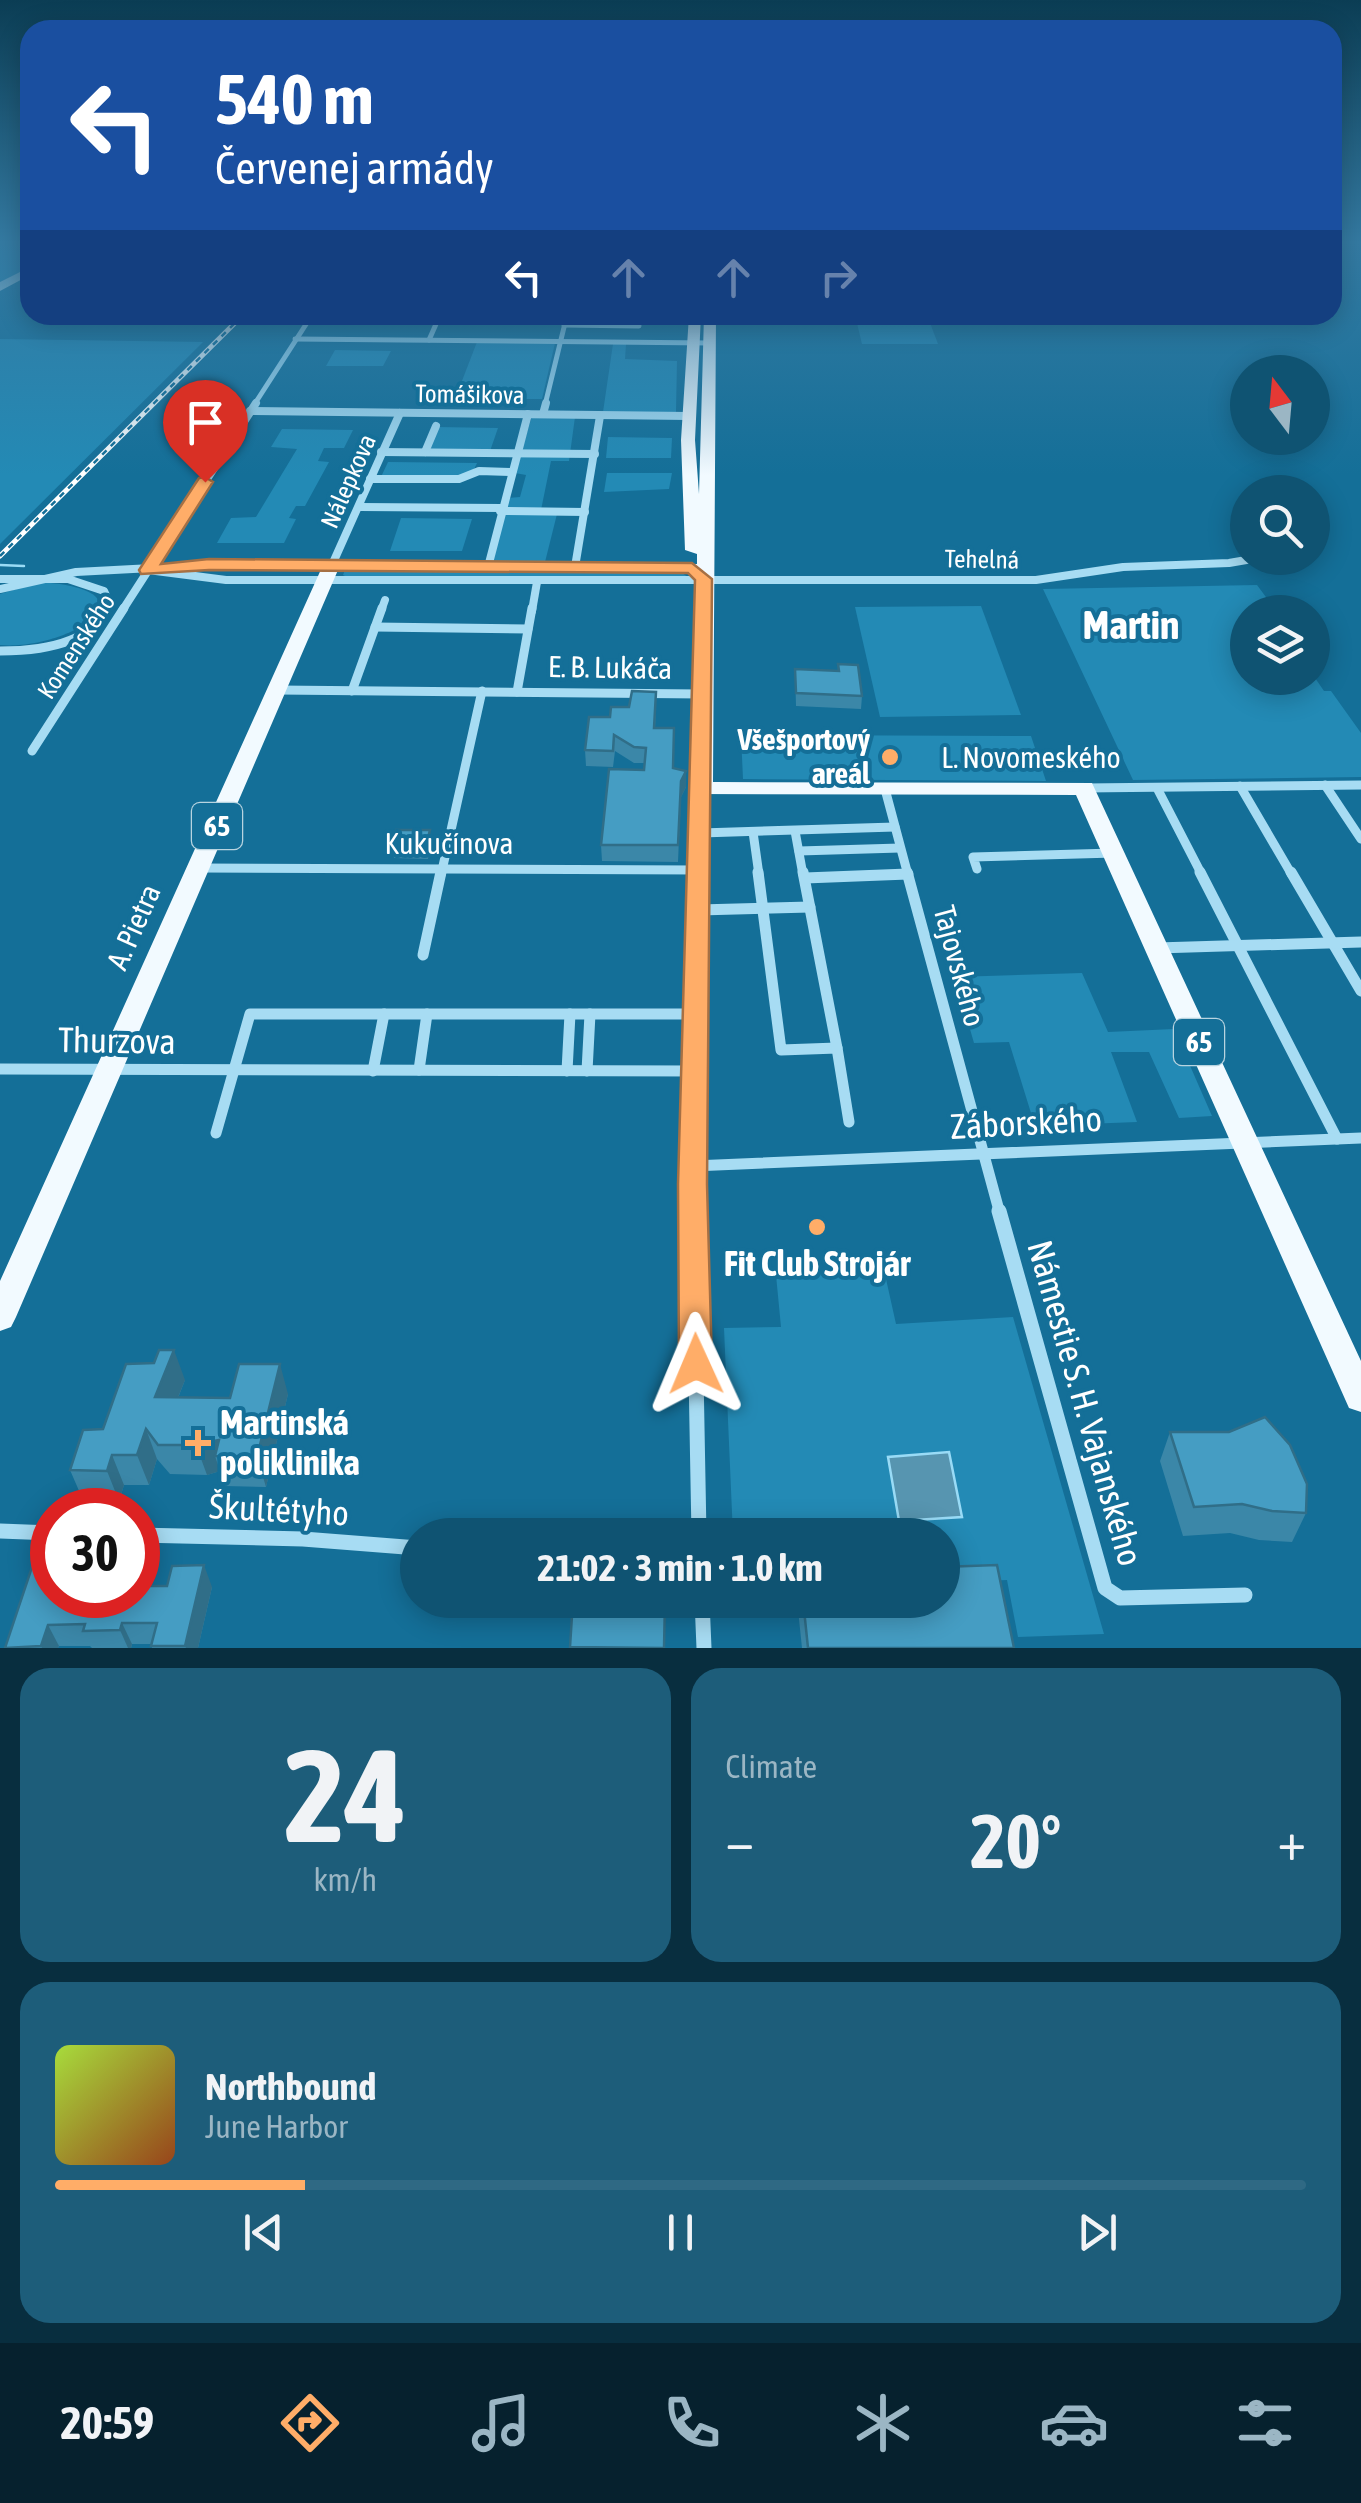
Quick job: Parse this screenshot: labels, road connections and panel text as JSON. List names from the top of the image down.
{
  "streets": {
    "main road": ["L. Novomeského", "65", "A. Pietra"],
    "street": [
      "Tomášikova",
      "Nálepkova",
      "Tehelná",
      "Komenského",
      "E. B. Lukáča",
      "Kukučínova",
      "Tajovského",
      "Thurzova",
      "Záborského",
      "Námestie S. H. Vajanského",
      "Škultétyho"
    ]
  },
  "crossings": [
    ["Tomášikova", "Nálepkova"],
    ["Tomášikova", "Komenského"],
    ["Nálepkova", "Tehelná"],
    ["Nálepkova", "A. Pietra"],
    ["Tehelná", "E. B. Lukáča"],
    ["Tehelná", "A. Pietra"],
    ["E. B. Lukáča", "A. Pietra"],
    ["L. Novomeského", "65"],
    ["L. Novomeského", "Tajovského"],
    ["65", "Záborského"],
    ["Kukučínova", "A. Pietra"],
    ["A. Pietra", "Thurzova"],
    ["Tajovského", "Záborského"],
    ["Tajovského", "Námestie S. H. Vajanského"],
    ["Záborského", "Námestie S. H. Vajanského"]
  ],
  "districts": ["Martin"],
  "places": {
    "other": ["Všešportový areál", "Fit Club Strojár"],
    "health": ["Martinská poliklinika"]
  },
  "north": "top",
  "page": {
    "turn": ["540 m", "Červenej armády"],
    "limit": "30",
    "trip": "21:02 · 3 min · 1.0 km",
    "tile": [
      ["24", "km/h"],
      "Climate"
    ],
    "heat": ["−", "20°", "+"],
    "song": ["Northbound", "June Harbor"],
    "tabs": "20:59"
  }
}
